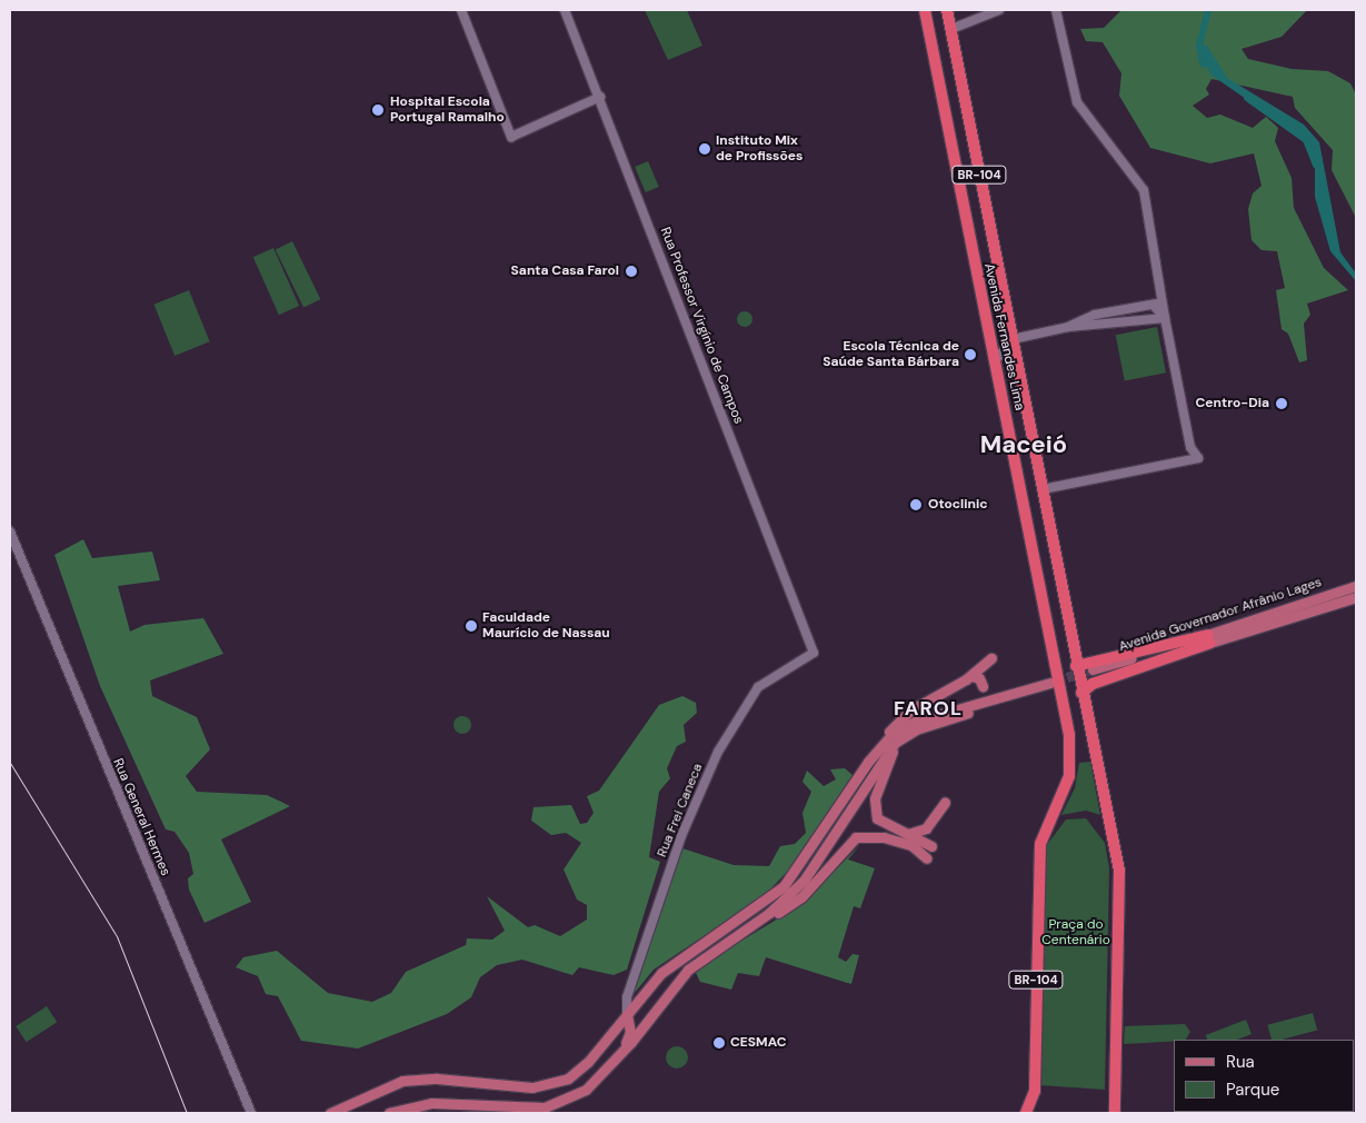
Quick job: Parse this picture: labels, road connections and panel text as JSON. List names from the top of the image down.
{
  "streets": {
    "highway": ["BR-104", "Avenida Fernandes Lima"],
    "main road": ["Avenida Governador Afrânio Lages"],
    "street": ["Rua Professor Virgínio de Campos", "Rua Frei Caneca", "Rua General Hermes"]
  },
  "crossings": [
    ["Rua Professor Virgínio de Campos", "Rua Frei Caneca"]
  ],
  "districts": ["Maceió", "FAROL"],
  "parks": ["Praça do Centenário"],
  "places": [
    "Hospital Escola Portugal Ramalho",
    "Instituto Mix de Profissões",
    "Santa Casa Farol",
    "Escola Técnica de Saúde Santa Bárbara",
    "Centro-Dia",
    "Otoclinic",
    "Faculdade Maurício de Nassau",
    "CESMAC"
  ],
  "legend": ["Rua", "Parque"]
}
